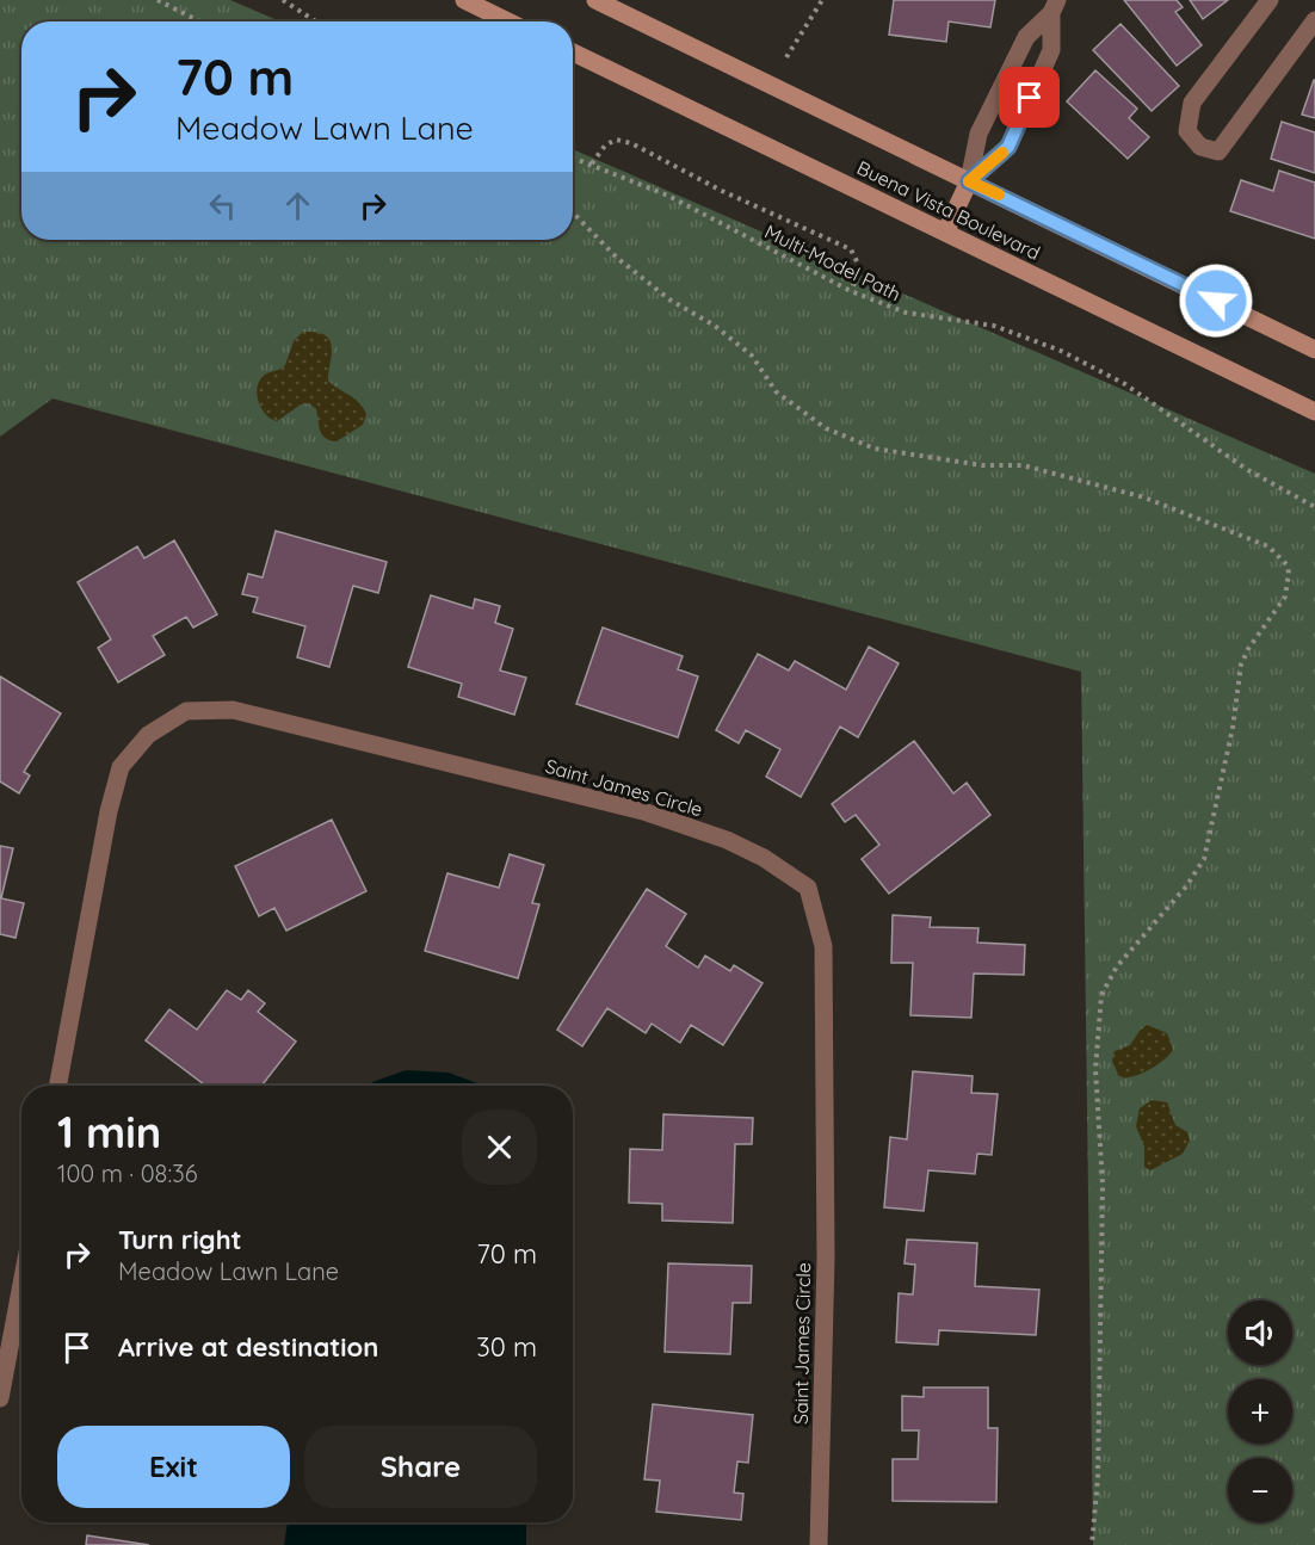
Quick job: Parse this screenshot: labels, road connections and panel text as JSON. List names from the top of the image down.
{
  "streets": {
    "main road": ["Buena Vista Boulevard"],
    "street": ["Saint James Circle"],
    "path": ["Multi-Model Path"]
  },
  "page": {
    "turn": ["70 m", "Meadow Lawn Lane"],
    "heading": ["1 min", "100 m · 08:36"],
    "list": [
      {
        "name": "Turn right",
        "note": "Meadow Lawn Lane",
        "value": "70 m"
      },
      {
        "name": "Arrive at destination",
        "value": "30 m"
      }
    ],
    "map_buttons": ["+", "−"],
    "buttons": ["Exit", "Share"]
  }
}
